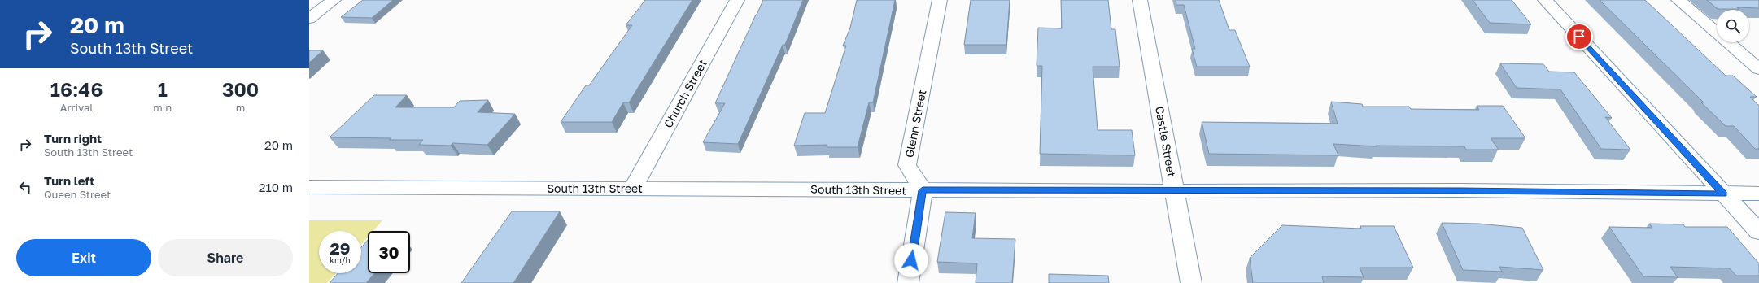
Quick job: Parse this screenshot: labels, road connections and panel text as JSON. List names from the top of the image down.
{
  "streets": {
    "street": [
      "Church Street",
      "Glenn Street",
      "Castle Street",
      "South 13th Street"
    ]
  },
  "crossings": [
    ["Church Street", "South 13th Street"],
    ["Glenn Street", "South 13th Street"],
    ["Castle Street", "South 13th Street"]
  ],
  "page": {
    "turn": ["20 m", "South 13th Street"],
    "eta": [
      "16:46",
      "Arrival",
      "1",
      "min",
      "300",
      "m"
    ],
    "list": [
      {
        "name": "Turn right",
        "note": "South 13th Street",
        "value": "20 m"
      },
      {
        "name": "Turn left",
        "note": "Queen Street",
        "value": "210 m"
      }
    ],
    "speed": "29 km/h",
    "limit": "30",
    "buttons": ["Exit", "Share"]
  }
}
